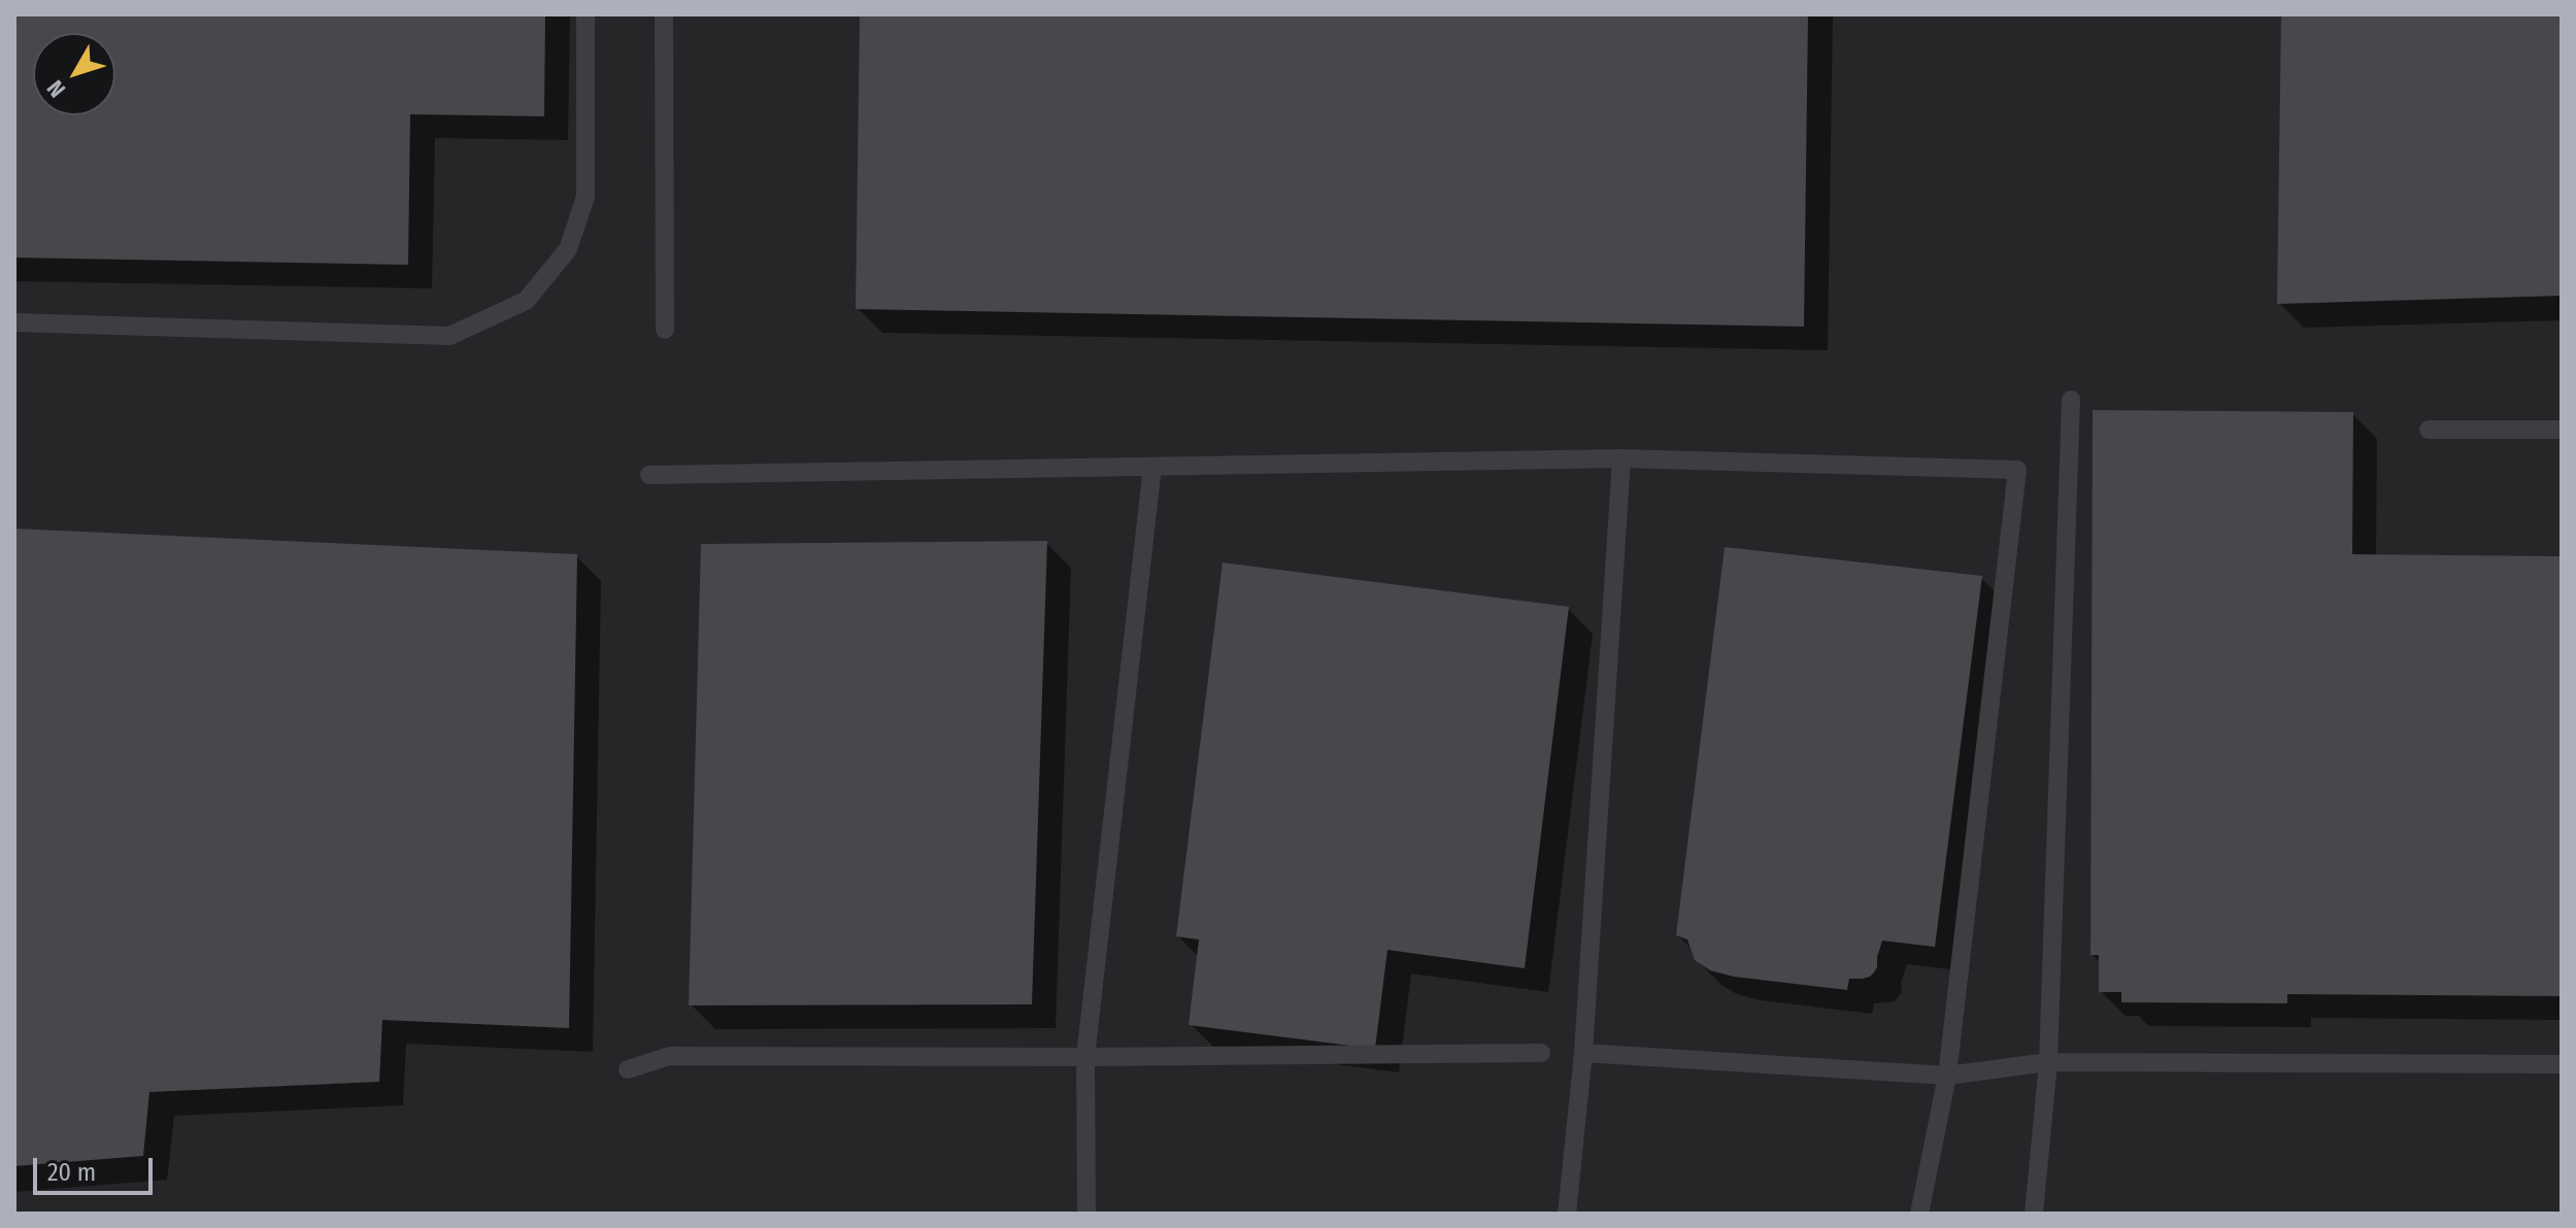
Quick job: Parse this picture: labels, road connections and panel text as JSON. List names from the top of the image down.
{
  "scale_bar": "20 m",
  "north": "bottom left"
}
